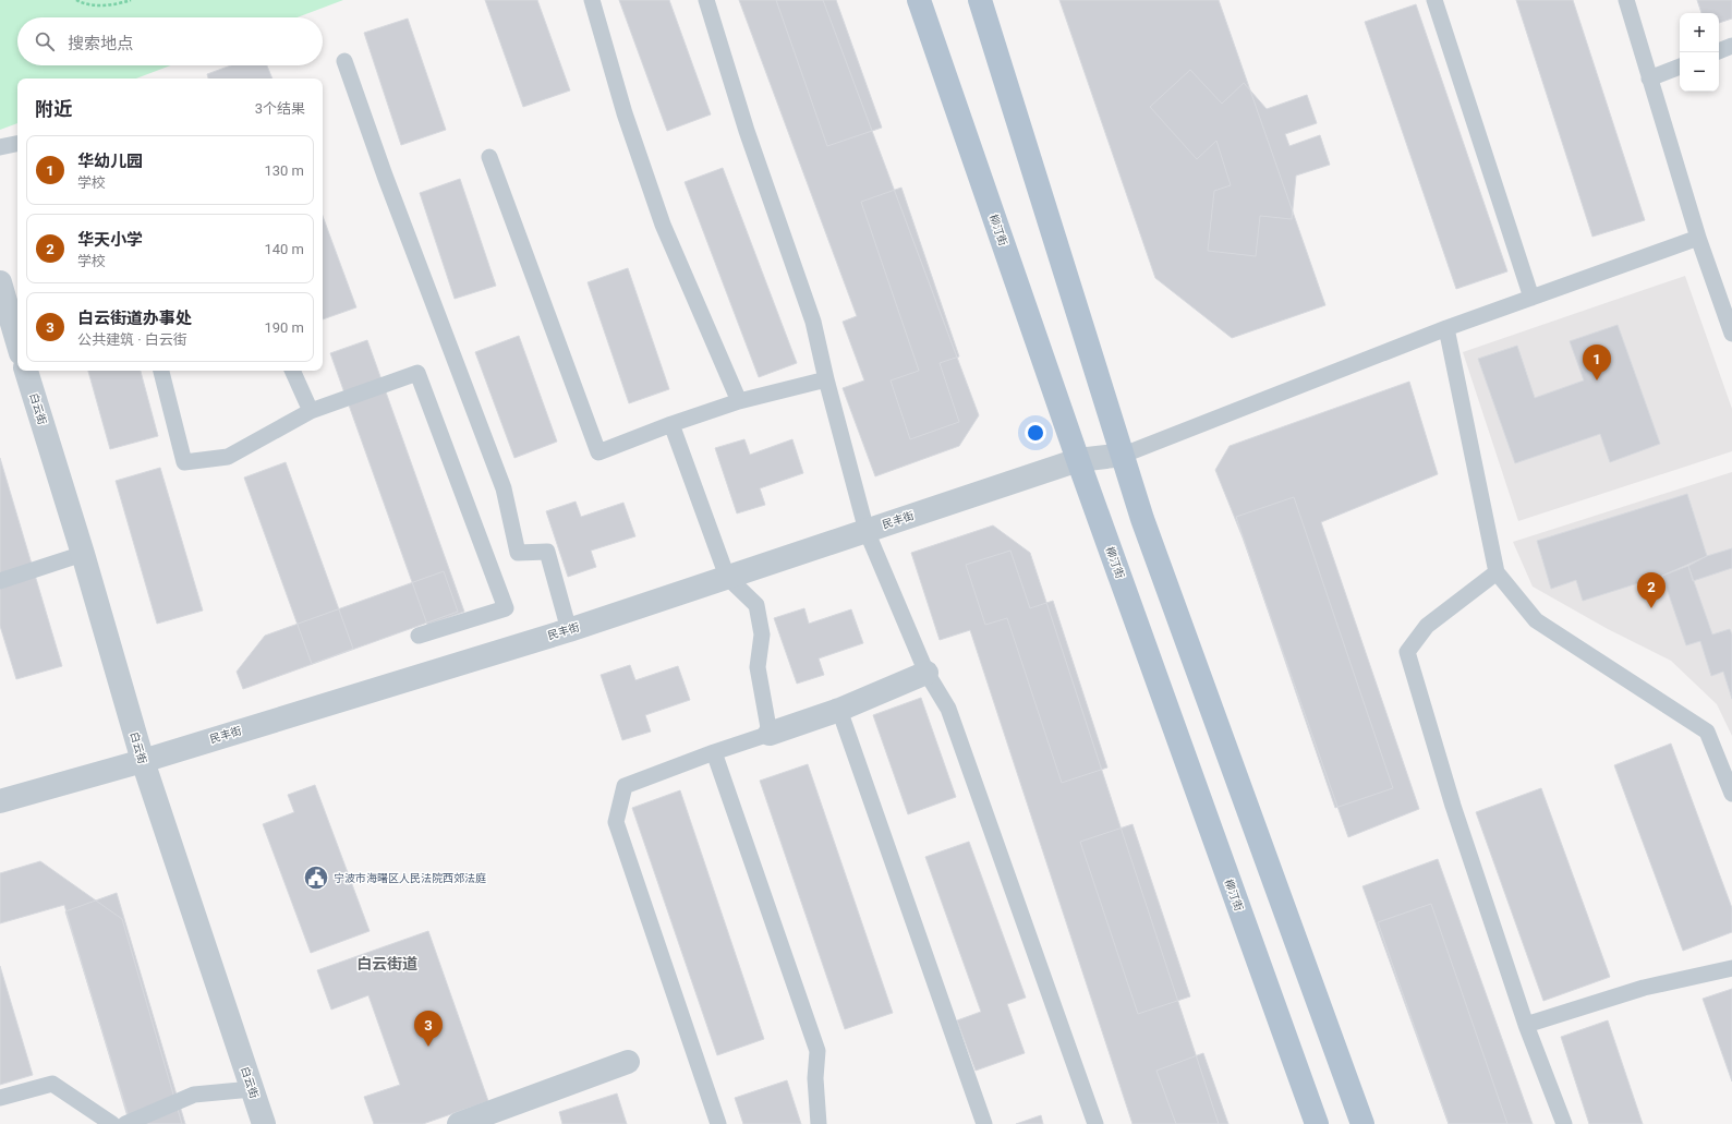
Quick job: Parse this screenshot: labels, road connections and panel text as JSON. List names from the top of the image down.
{
  "streets": {
    "main road": ["柳汀街"],
    "street": ["白云街", "民丰街"]
  },
  "crossings": [
    ["柳汀街", "民丰街"],
    ["白云街", "民丰街"]
  ],
  "districts": ["白云街道"],
  "places": {
    "public building": ["宁波市海曙区人民法院西郊法庭"]
  },
  "page": {
    "map_buttons": ["+", "−"],
    "search": "搜索地点",
    "heading": ["附近", "3个结果"],
    "list": [
      {
        "mark": "1",
        "name": "华幼儿园",
        "note": "学校",
        "value": "130 m"
      },
      {
        "mark": "2",
        "name": "华天小学",
        "note": "学校",
        "value": "140 m"
      },
      {
        "mark": "3",
        "name": "白云街道办事处",
        "note": "公共建筑 · 白云街",
        "value": "190 m"
      }
    ],
    "pins": ["1", "2", "3"]
  }
}
